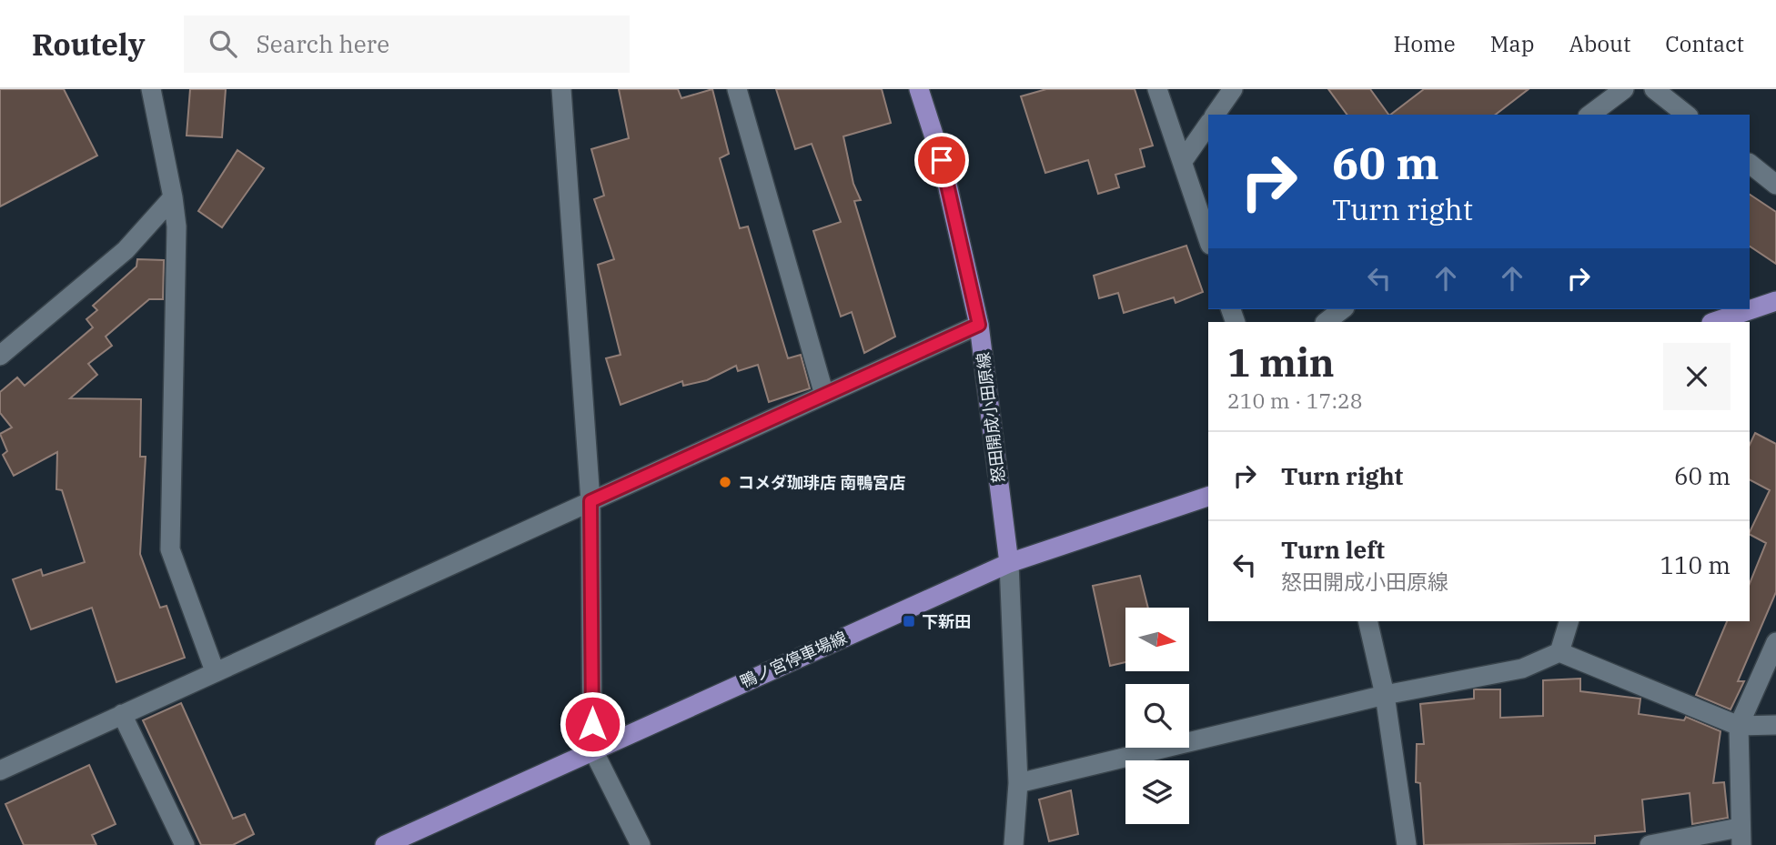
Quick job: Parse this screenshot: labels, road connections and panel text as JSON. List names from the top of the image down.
{
  "streets": {
    "main road": ["怒田開成小田原線", "鴨ノ宮停車場線"]
  },
  "crossings": [
    ["怒田開成小田原線", "鴨ノ宮停車場線"]
  ],
  "places": {
    "other": ["コメダ珈琲店 南鴨宮店"],
    "transit": ["下新田"]
  },
  "north": "right",
  "page": {
    "header": "Routely",
    "search": "Search here",
    "nav": [
      "Home",
      "Map",
      "About",
      "Contact"
    ],
    "turn": ["60 m", "Turn right"],
    "heading": ["1 min", "210 m · 17:28"],
    "list": [
      {
        "name": "Turn right",
        "value": "60 m"
      },
      {
        "name": "Turn left",
        "note": "怒田開成小田原線",
        "value": "110 m"
      }
    ]
  }
}
